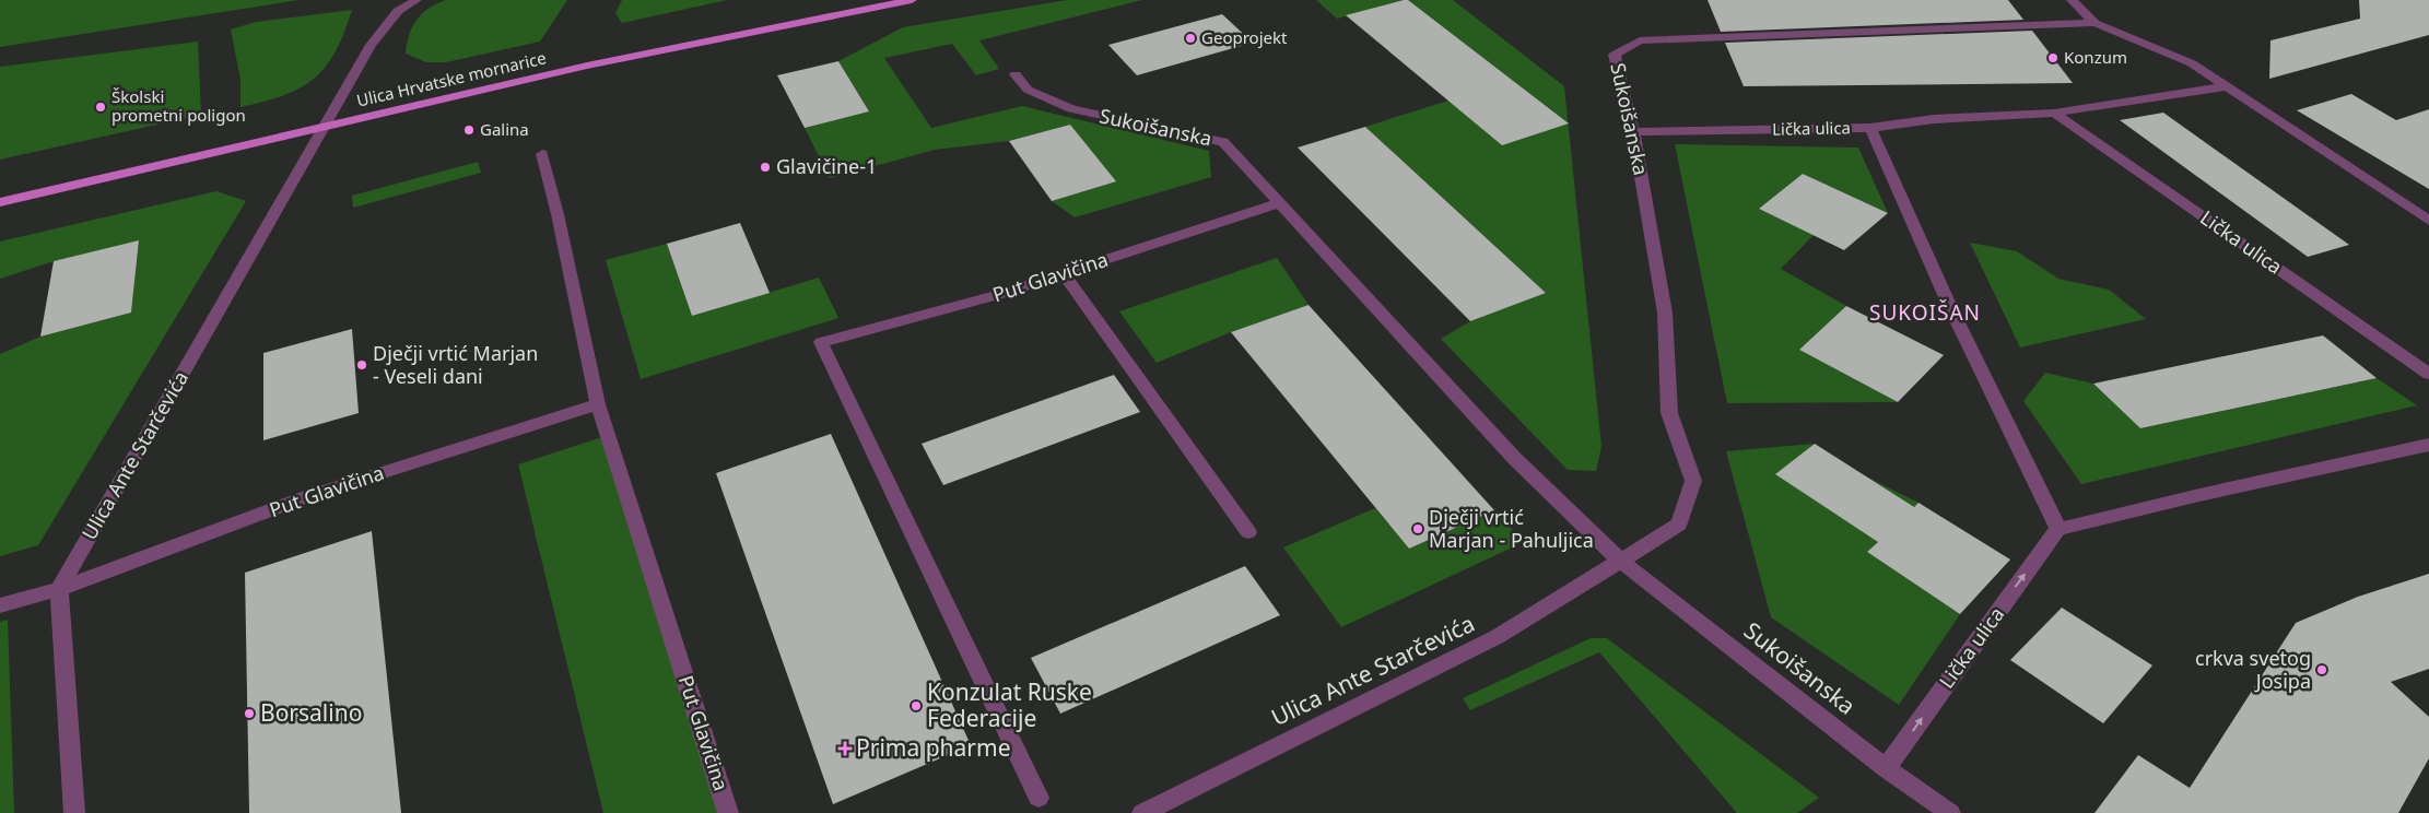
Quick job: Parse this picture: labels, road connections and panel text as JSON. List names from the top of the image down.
{
  "streets": {
    "main road": ["Ulica Hrvatske mornarice"],
    "street": [
      "Sukoišanska",
      "Lička ulica",
      "Put Glavičina",
      "Ulica Ante Starčevića"
    ]
  },
  "crossings": [
    ["Ulica Hrvatske mornarice", "Ulica Ante Starčevića"],
    ["Sukoišanska", "Lička ulica"],
    ["Sukoišanska", "Put Glavičina"],
    ["Sukoišanska", "Ulica Ante Starčevića"],
    ["Put Glavičina", "Ulica Ante Starčevića"]
  ],
  "districts": ["SUKOIŠAN"],
  "places": {
    "other": [
      "Geoprojekt",
      "Konzum",
      "Školski prometni poligon",
      "Galina",
      "Glavičine-1",
      "Dječji vrtić Marjan - Veseli dani",
      "Dječji vrtić Marjan - Pahuljica",
      "crkva svetog Josipa",
      "Konzulat Ruske Federacije",
      "Borsalino"
    ],
    "health": ["Prima pharme"]
  }
}
